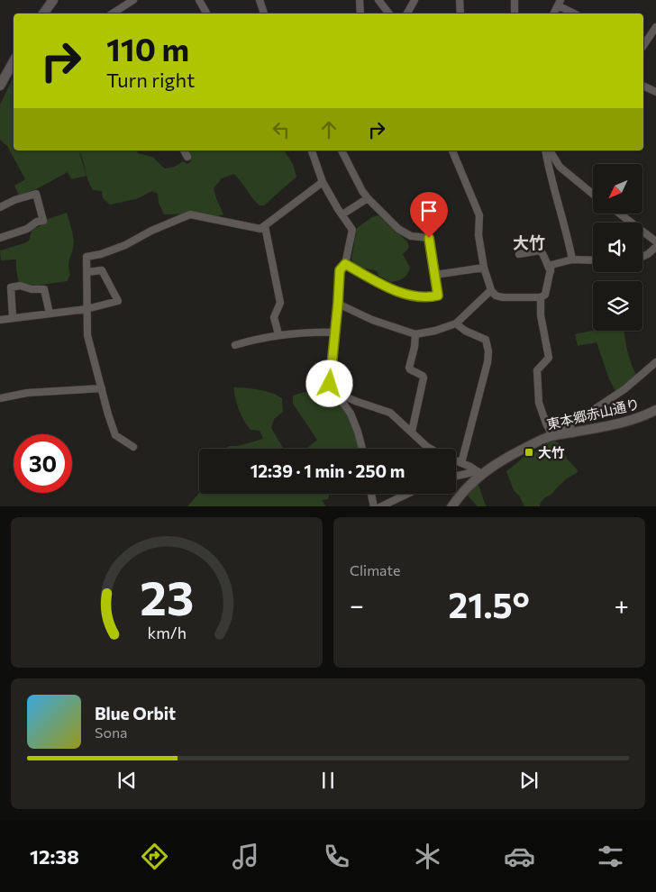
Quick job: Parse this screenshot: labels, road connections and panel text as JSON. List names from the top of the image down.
{
  "streets": {
    "street": ["東本郷赤山通り"]
  },
  "districts": ["大竹"],
  "places": {
    "transit": ["大竹"]
  },
  "north": "bottom left",
  "page": {
    "turn": ["110 m", "Turn right"],
    "limit": "30",
    "trip": "12:39 · 1 min · 250 m",
    "tile": "Climate",
    "heat": ["−", "21.5°", "+"],
    "song": ["Blue Orbit", "Sona"],
    "tabs": "12:38",
    "gauge": ["23", "km/h"]
  }
}
